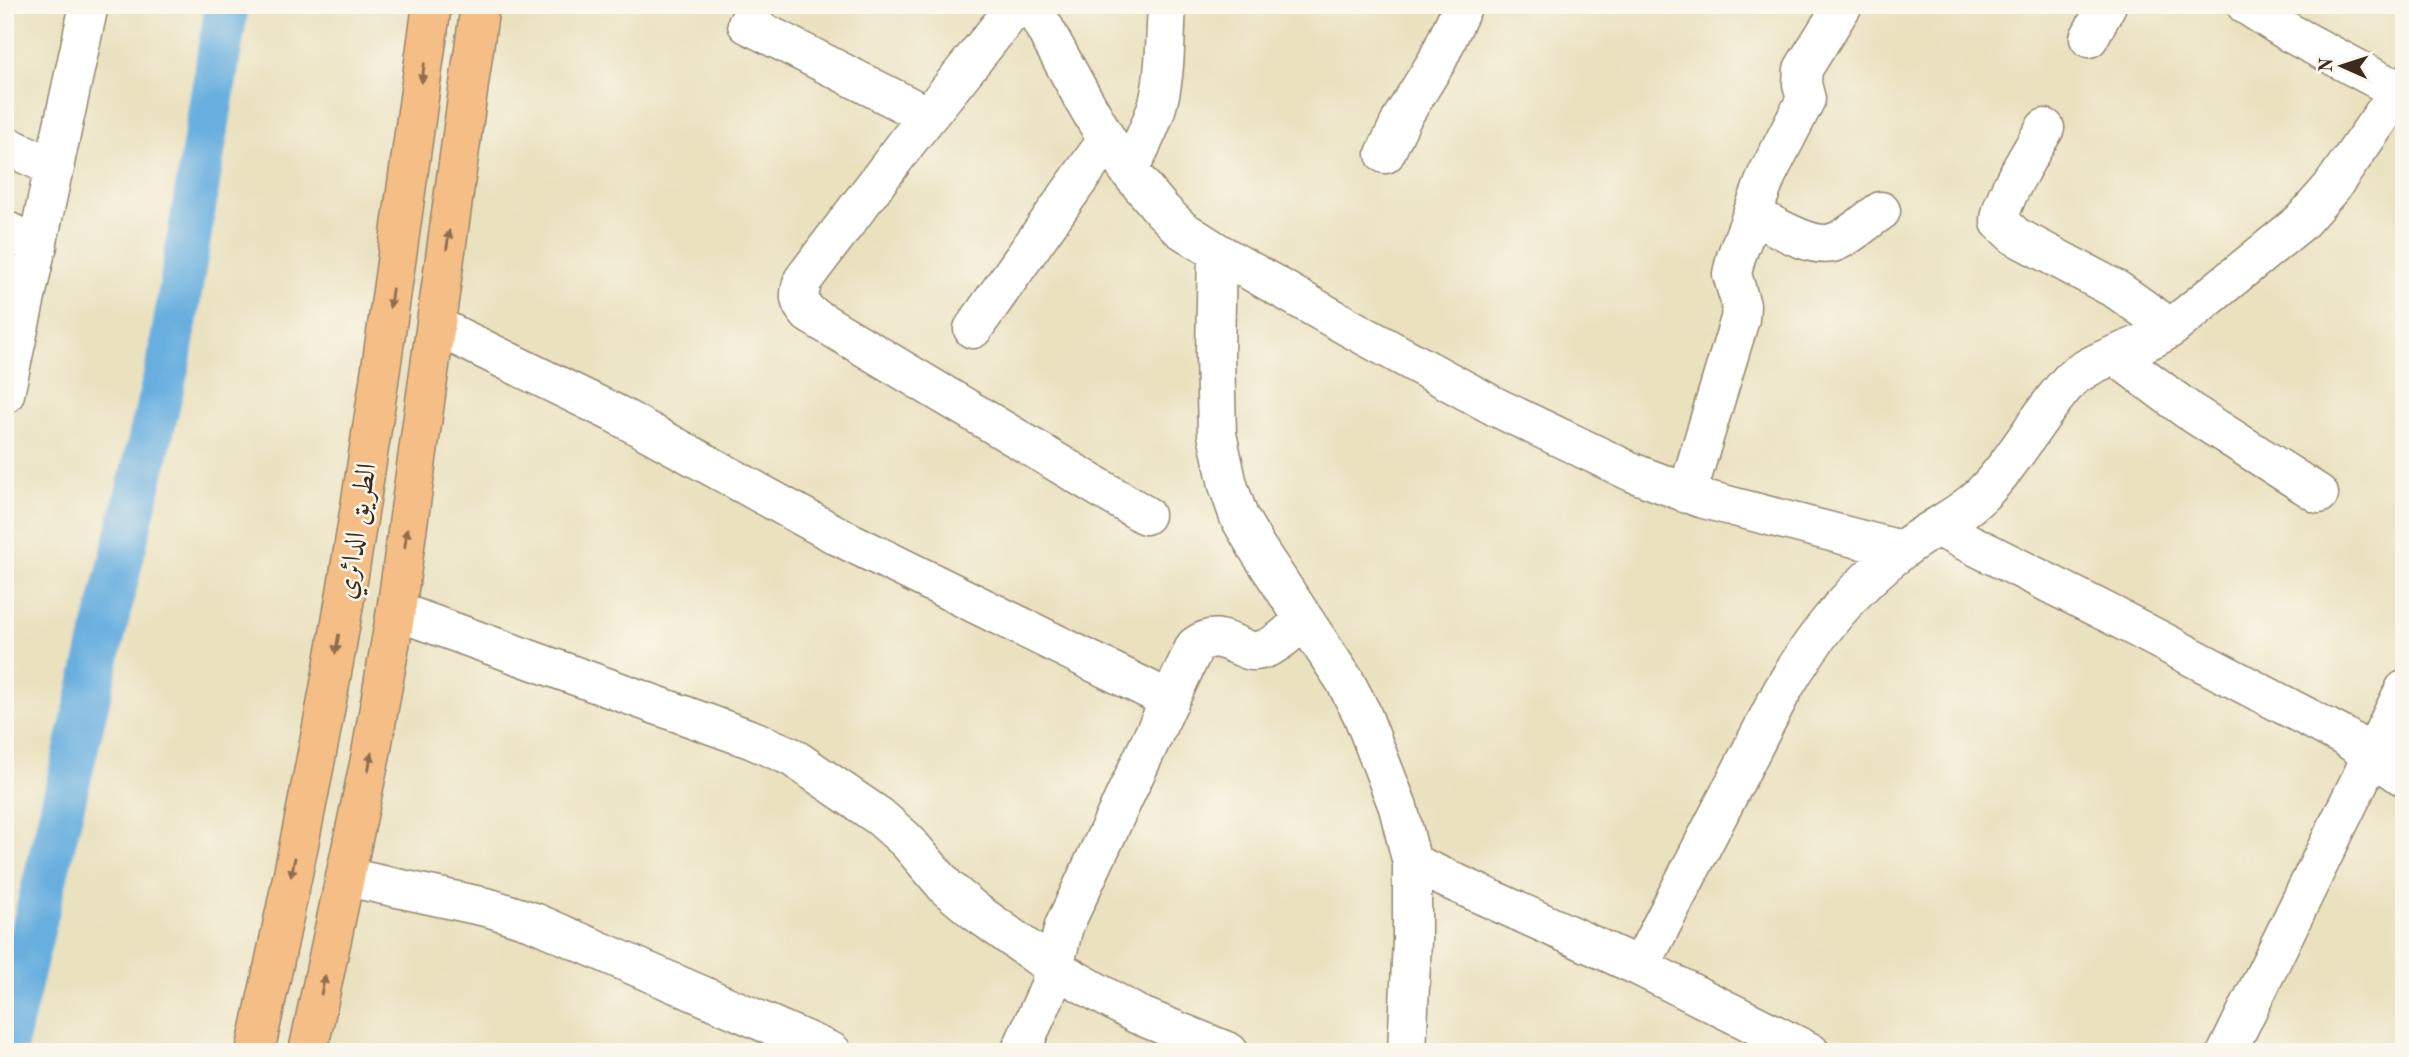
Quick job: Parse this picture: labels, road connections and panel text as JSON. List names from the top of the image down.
{
  "streets": {
    "highway": ["الطريق الدائري"]
  },
  "north": "left"
}
